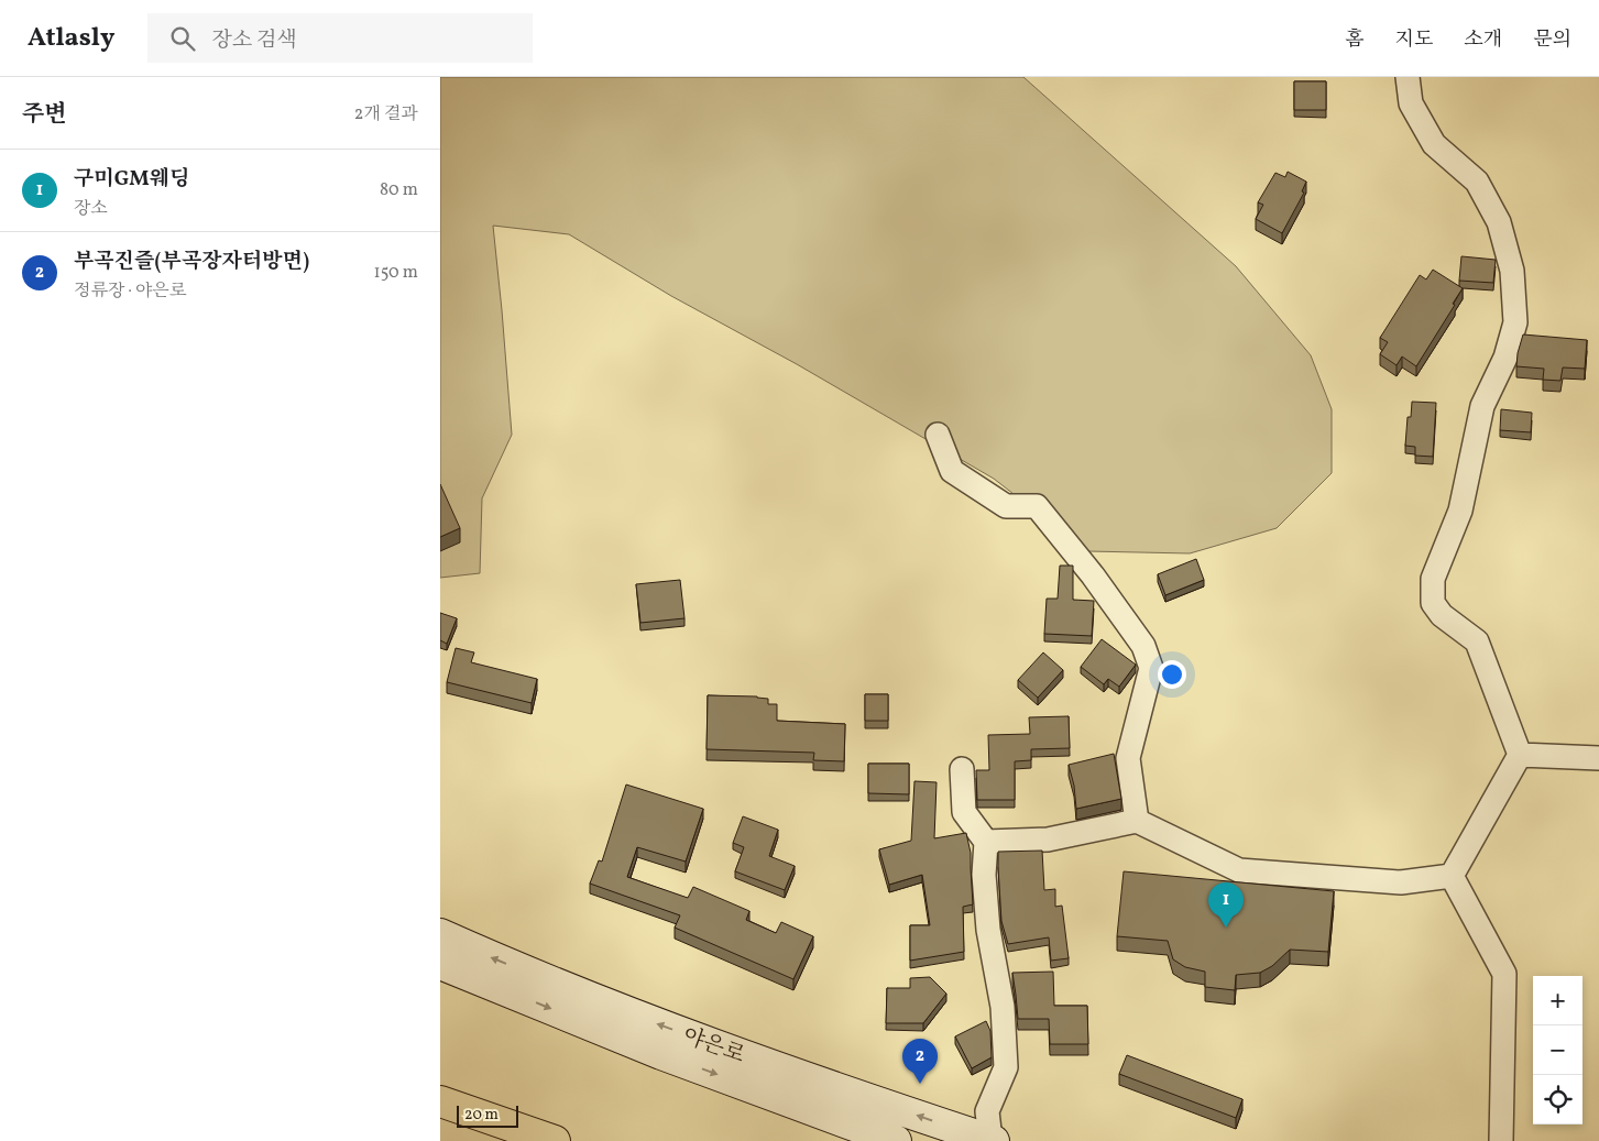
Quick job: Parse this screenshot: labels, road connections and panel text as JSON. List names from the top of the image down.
{
  "streets": {
    "main road": ["야은로"]
  },
  "scale_bar": "20 m",
  "page": {
    "header": "Atlasly",
    "search": "장소 검색",
    "nav": [
      "홈",
      "지도",
      "소개",
      "문의"
    ],
    "heading": ["주변", "2개 결과"],
    "list": [
      {
        "mark": "1",
        "name": "구미GM웨딩",
        "note": "장소",
        "value": "80 m"
      },
      {
        "mark": "2",
        "name": "부곡진즐(부곡장자터방면)",
        "note": "정류장 · 야은로",
        "value": "150 m"
      }
    ],
    "pins": ["1", "2"],
    "map_buttons": ["+", "−"],
    "scale": "20 m"
  }
}
